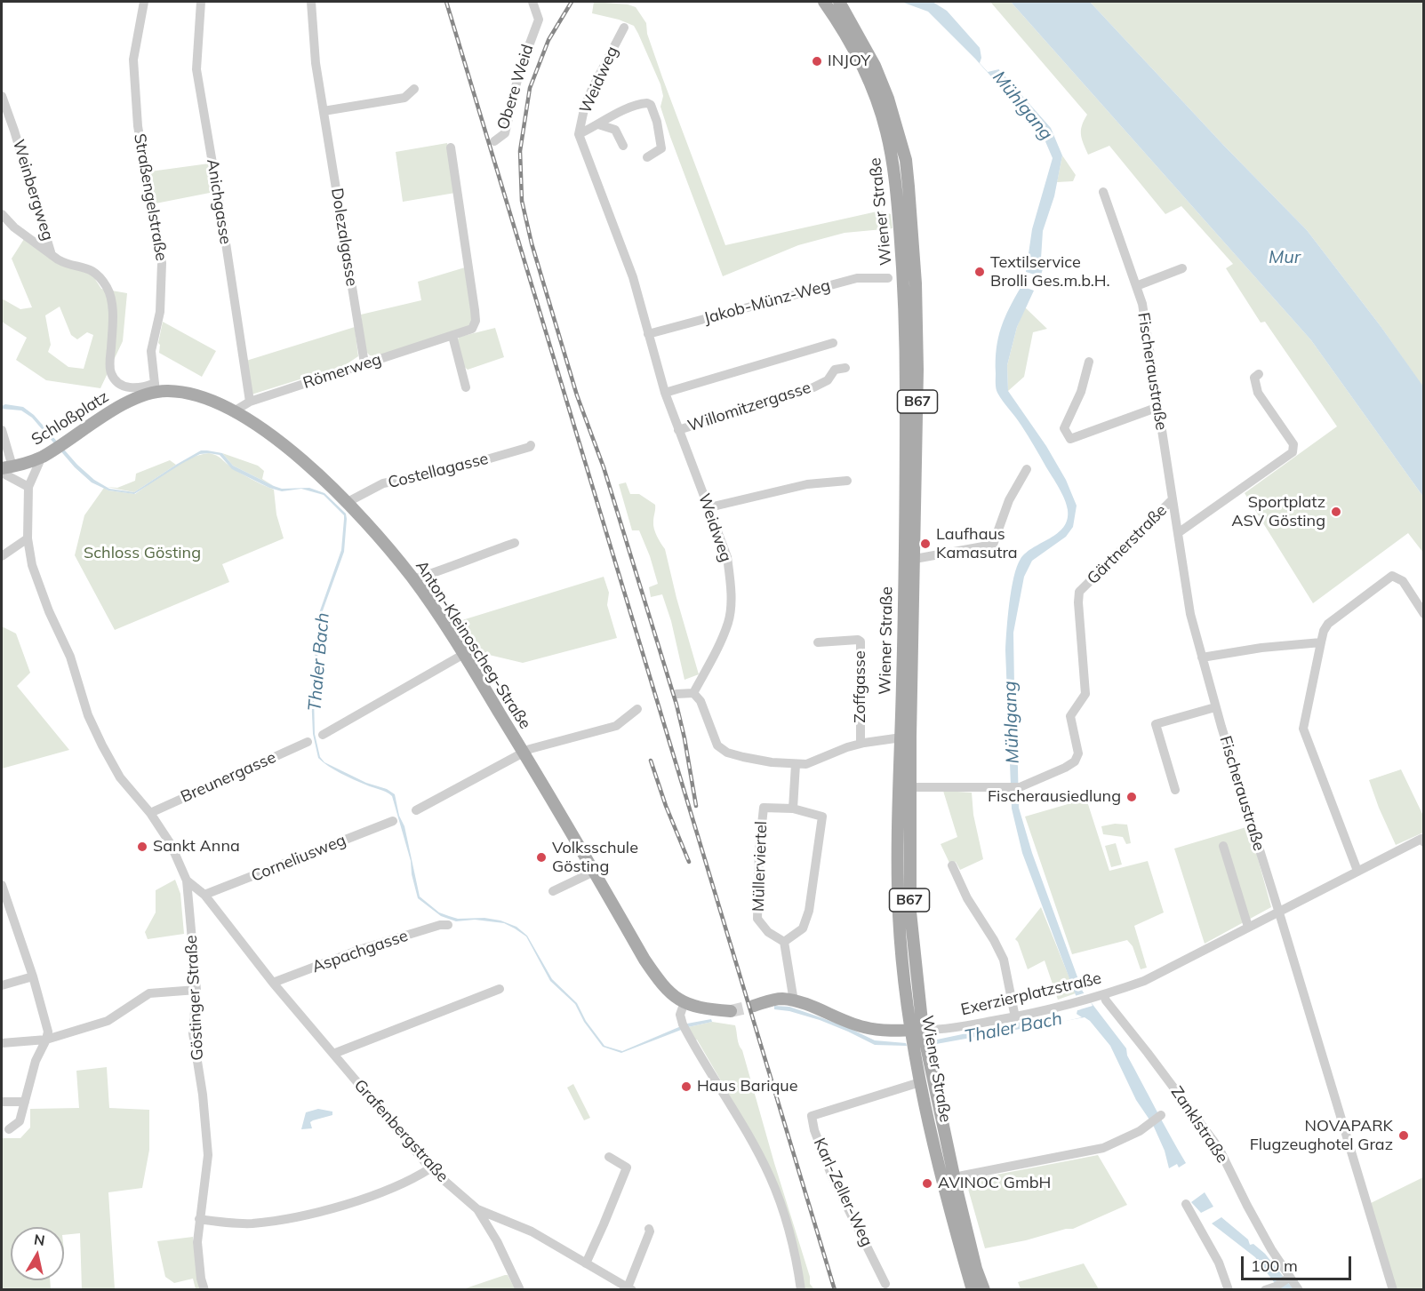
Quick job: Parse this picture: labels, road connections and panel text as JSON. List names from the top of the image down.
{
  "streets": {
    "main road": [
      "Wiener Straße",
      "B67",
      "Schloßplatz",
      "Anton-Kleinoscheg-Straße",
      "Exerzierplatzstraße"
    ],
    "street": [
      "Weidweg",
      "Obere Weid",
      "Weinbergweg",
      "Straßengelstraße",
      "Anichgasse",
      "Dolezalgasse",
      "Jakob-Münz-Weg",
      "Römerweg",
      "Fischeraustraße",
      "Willomitzergasse",
      "Costellagasse",
      "Gärtnerstraße",
      "Zoffgasse",
      "Breunergasse",
      "Corneliusweg",
      "Müllerviertel",
      "Aspachgasse",
      "Göstinger Straße",
      "Zanklstraße",
      "Grafenbergstraße",
      "Karl-Zeller-Weg"
    ]
  },
  "crossings": [
    ["Weidweg", "Jakob-Münz-Weg"],
    ["Weidweg", "Willomitzergasse"],
    ["Straßengelstraße", "Schloßplatz"],
    ["Straßengelstraße", "Anton-Kleinoscheg-Straße"],
    ["Anichgasse", "Römerweg"],
    ["Wiener Straße", "Gärtnerstraße"],
    ["Wiener Straße", "Exerzierplatzstraße"],
    ["Wiener Straße", "Zanklstraße"],
    ["Wiener Straße", "Karl-Zeller-Weg"],
    ["Dolezalgasse", "Römerweg"],
    ["Römerweg", "Anton-Kleinoscheg-Straße"],
    ["Fischeraustraße", "Gärtnerstraße"],
    ["Fischeraustraße", "Exerzierplatzstraße"],
    ["Schloßplatz", "Anton-Kleinoscheg-Straße"],
    ["Schloßplatz", "Göstinger Straße"],
    ["Costellagasse", "Anton-Kleinoscheg-Straße"],
    ["Breunergasse", "Göstinger Straße"],
    ["Corneliusweg", "Grafenbergstraße"],
    ["Aspachgasse", "Grafenbergstraße"],
    ["Exerzierplatzstraße", "Zanklstraße"],
    ["Göstinger Straße", "Grafenbergstraße"]
  ],
  "water": ["Mühlgang", "Mur", "Thaler Bach"],
  "parks": ["Schloss Gösting"],
  "places": [
    "INJOY",
    "Textilservice Brolli Ges.m.b.H.",
    "Sportplatz ASV Gösting",
    "Laufhaus Kamasutra",
    "Fischerausiedlung",
    "Sankt Anna",
    "Volksschule Gösting",
    "Haus Barique",
    "NOVAPARK Flugzeughotel Graz",
    "AVINOC GmbH"
  ],
  "scale_bar": "100 m",
  "north": "top"
}
